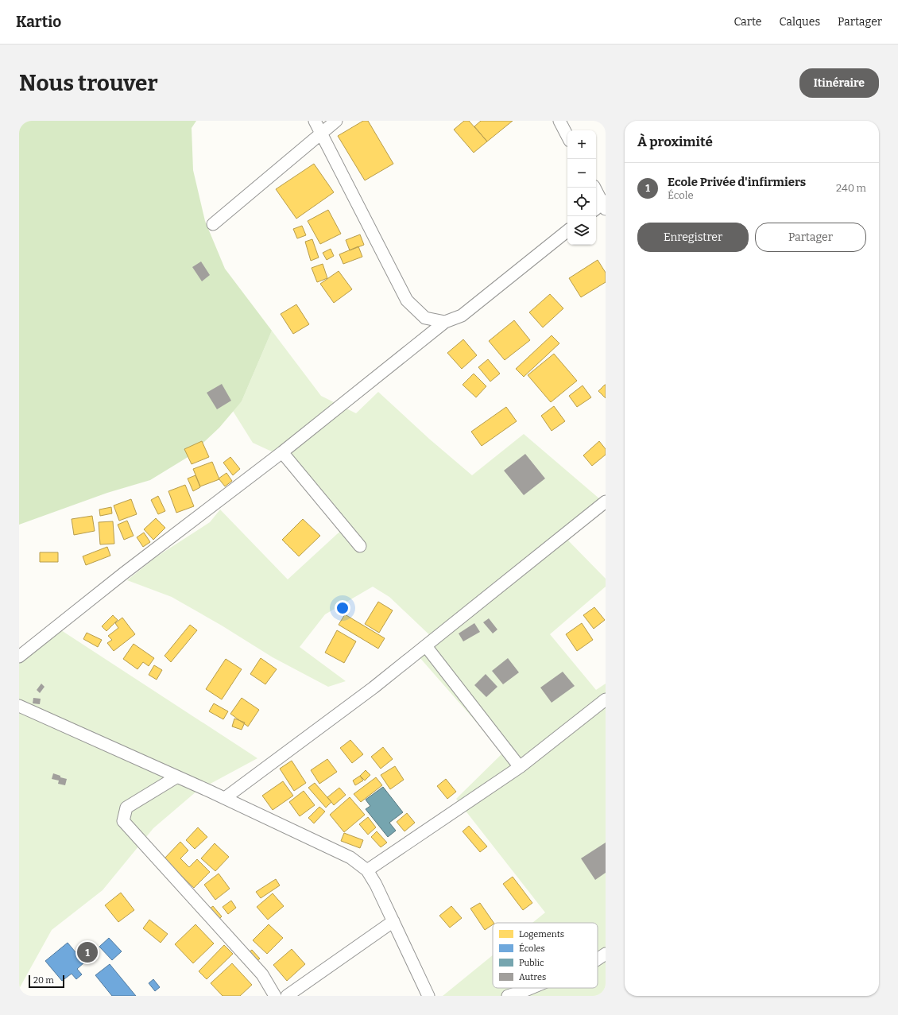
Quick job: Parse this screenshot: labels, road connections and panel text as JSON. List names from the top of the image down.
{
  "legend": [
    "Logements",
    "Écoles",
    "Public",
    "Autres"
  ],
  "scale_bar": "20 m",
  "page": {
    "header": "Kartio",
    "nav": ["Carte", "Calques", "Partager"],
    "buttons": [
      "Itinéraire",
      ["Enregistrer", "Partager"]
    ],
    "title": "Nous trouver",
    "heading": "À proximité",
    "map_buttons": ["+", "−"],
    "list": [
      {
        "mark": "1",
        "name": "Ecole Privée d'infirmiers",
        "note": "École",
        "value": "240 m"
      }
    ],
    "pins": "1",
    "scale": "20 m"
  }
}
